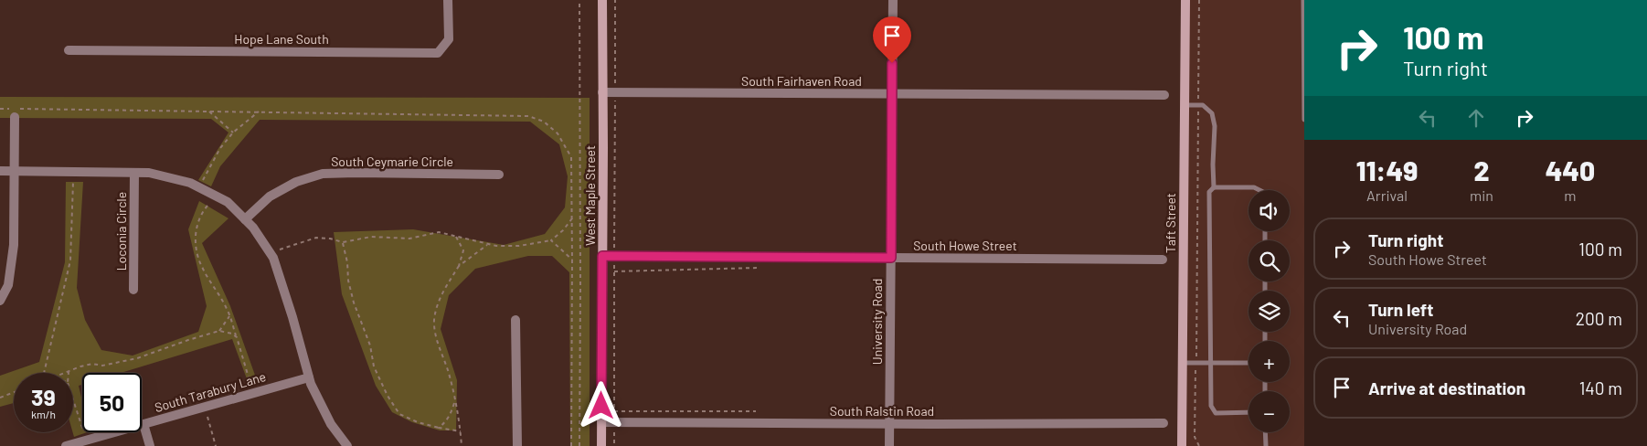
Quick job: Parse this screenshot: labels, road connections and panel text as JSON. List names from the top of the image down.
{
  "streets": {
    "main road": ["West Maple Street", "Taft Street"],
    "street": [
      "Hope Lane South",
      "South Fairhaven Road",
      "South Ceymarie Circle",
      "Loconia Circle",
      "South Howe Street",
      "University Road",
      "South Tarabury Lane",
      "South Ralstin Road"
    ]
  },
  "crossings": [
    ["South Fairhaven Road", "West Maple Street"],
    ["South Fairhaven Road", "University Road"],
    ["West Maple Street", "South Howe Street"],
    ["West Maple Street", "South Ralstin Road"],
    ["South Howe Street", "University Road"],
    ["University Road", "South Ralstin Road"]
  ],
  "page": {
    "turn": ["100 m", "Turn right"],
    "eta": [
      "11:49",
      "Arrival",
      "2",
      "min",
      "440",
      "m"
    ],
    "map_buttons": ["+", "−"],
    "list": [
      {
        "name": "Turn right",
        "note": "South Howe Street",
        "value": "100 m"
      },
      {
        "name": "Turn left",
        "note": "University Road",
        "value": "200 m"
      },
      {
        "name": "Arrive at destination",
        "value": "140 m"
      }
    ],
    "speed": "39 km/h",
    "limit": "50"
  }
}
